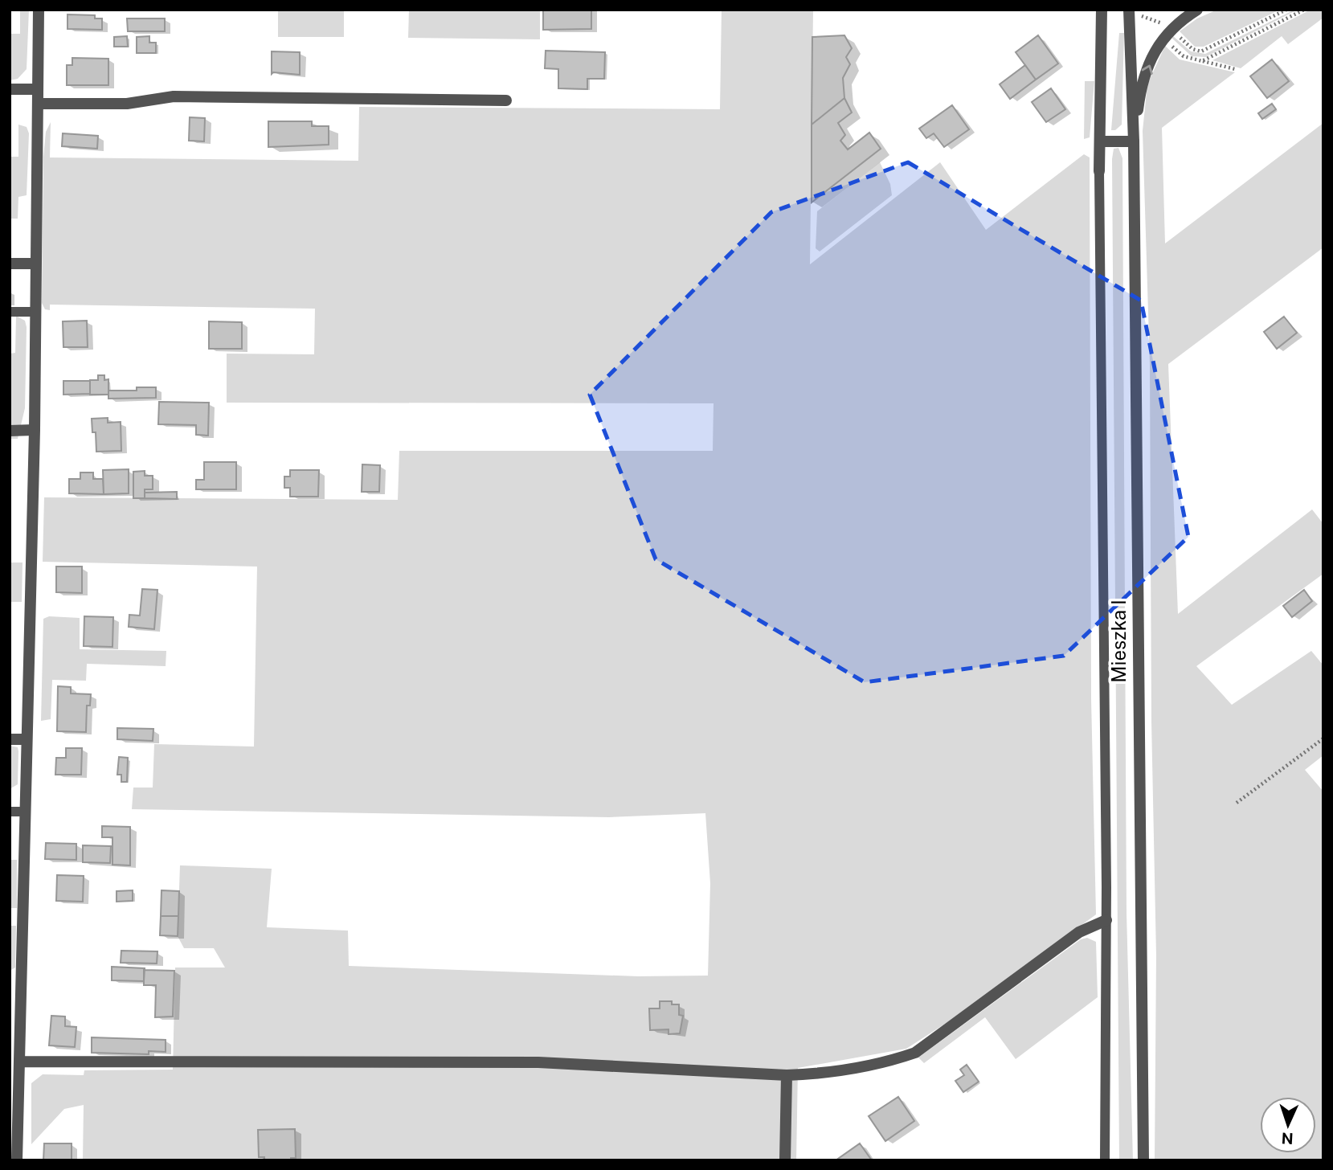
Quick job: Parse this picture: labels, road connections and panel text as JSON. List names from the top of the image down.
{
  "streets": {
    "street": ["Mieszka I"]
  },
  "north": "bottom"
}
